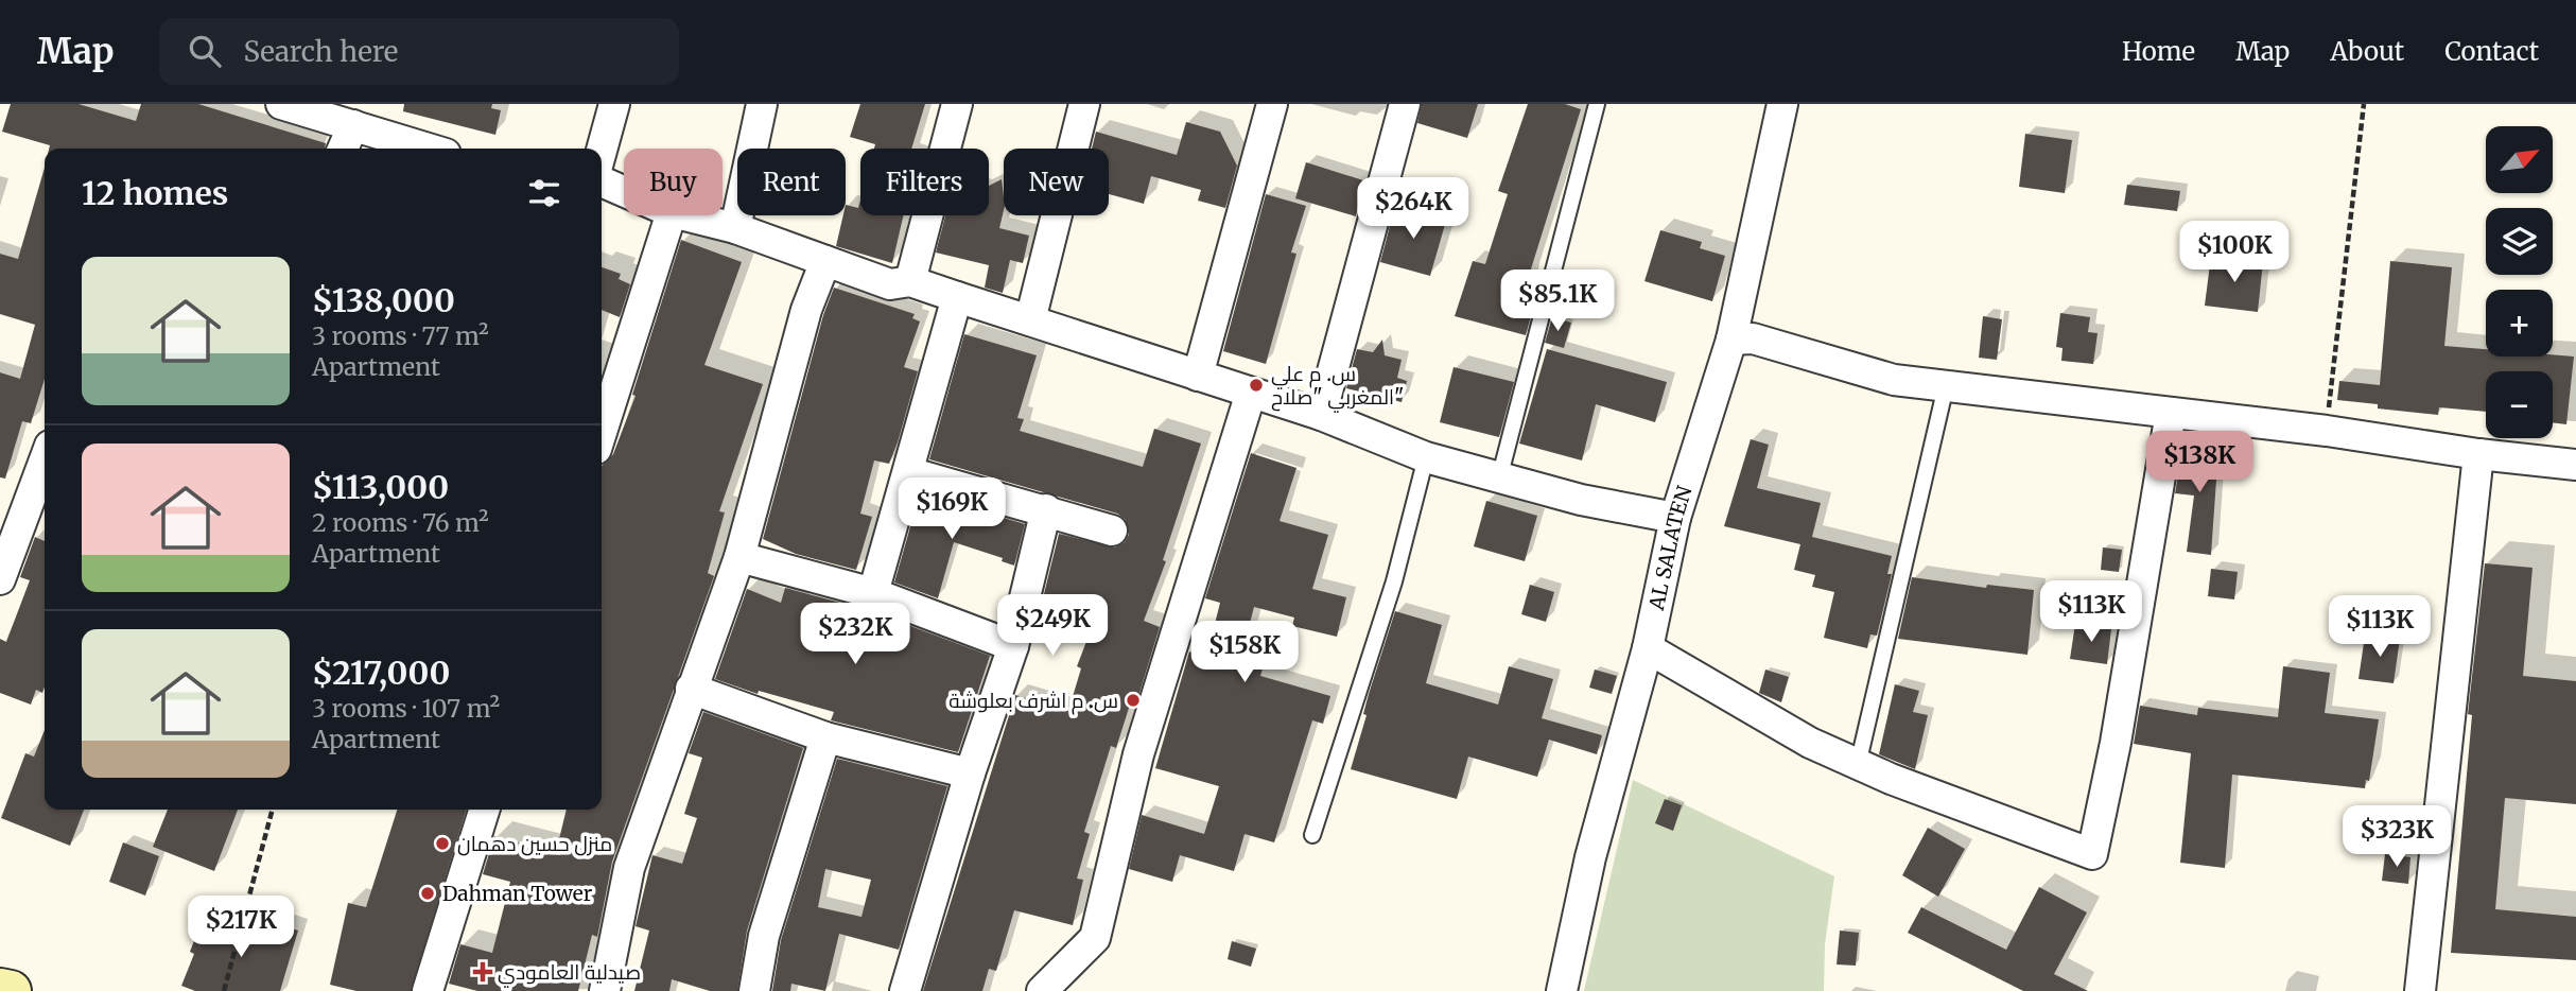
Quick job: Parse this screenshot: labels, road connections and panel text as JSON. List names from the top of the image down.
{
  "streets": {
    "street": ["AL SALATEN"]
  },
  "places": {
    "other": [
      "س. م علي المغربي \"صلاح\"",
      "س. م اشرف بعلوشة",
      "منزل حسين دهمان",
      "Dahman Tower"
    ],
    "health": ["صيدلية العامودي"]
  },
  "north": "top right",
  "page": {
    "header": "Map",
    "search": "Search here",
    "nav": [
      "Home",
      "Map",
      "About",
      "Contact"
    ],
    "map_buttons": ["+", "−"],
    "chip": [
      "Buy",
      "Rent",
      "Filters",
      "New"
    ],
    "heading": "12 homes",
    "price": [
      "$264K",
      "$100K",
      "$85.1K",
      "$138K",
      "$169K",
      "$113K",
      "$249K",
      "$113K",
      "$232K",
      "$158K",
      "$323K",
      "$217K"
    ],
    "list": [
      {
        "name": "$138,000",
        "note": "3 rooms · 77 m² · Apartment"
      },
      {
        "name": "$113,000",
        "note": "2 rooms · 76 m² · Apartment"
      },
      {
        "name": "$217,000",
        "note": "3 rooms · 107 m² · Apartment"
      }
    ]
  }
}
